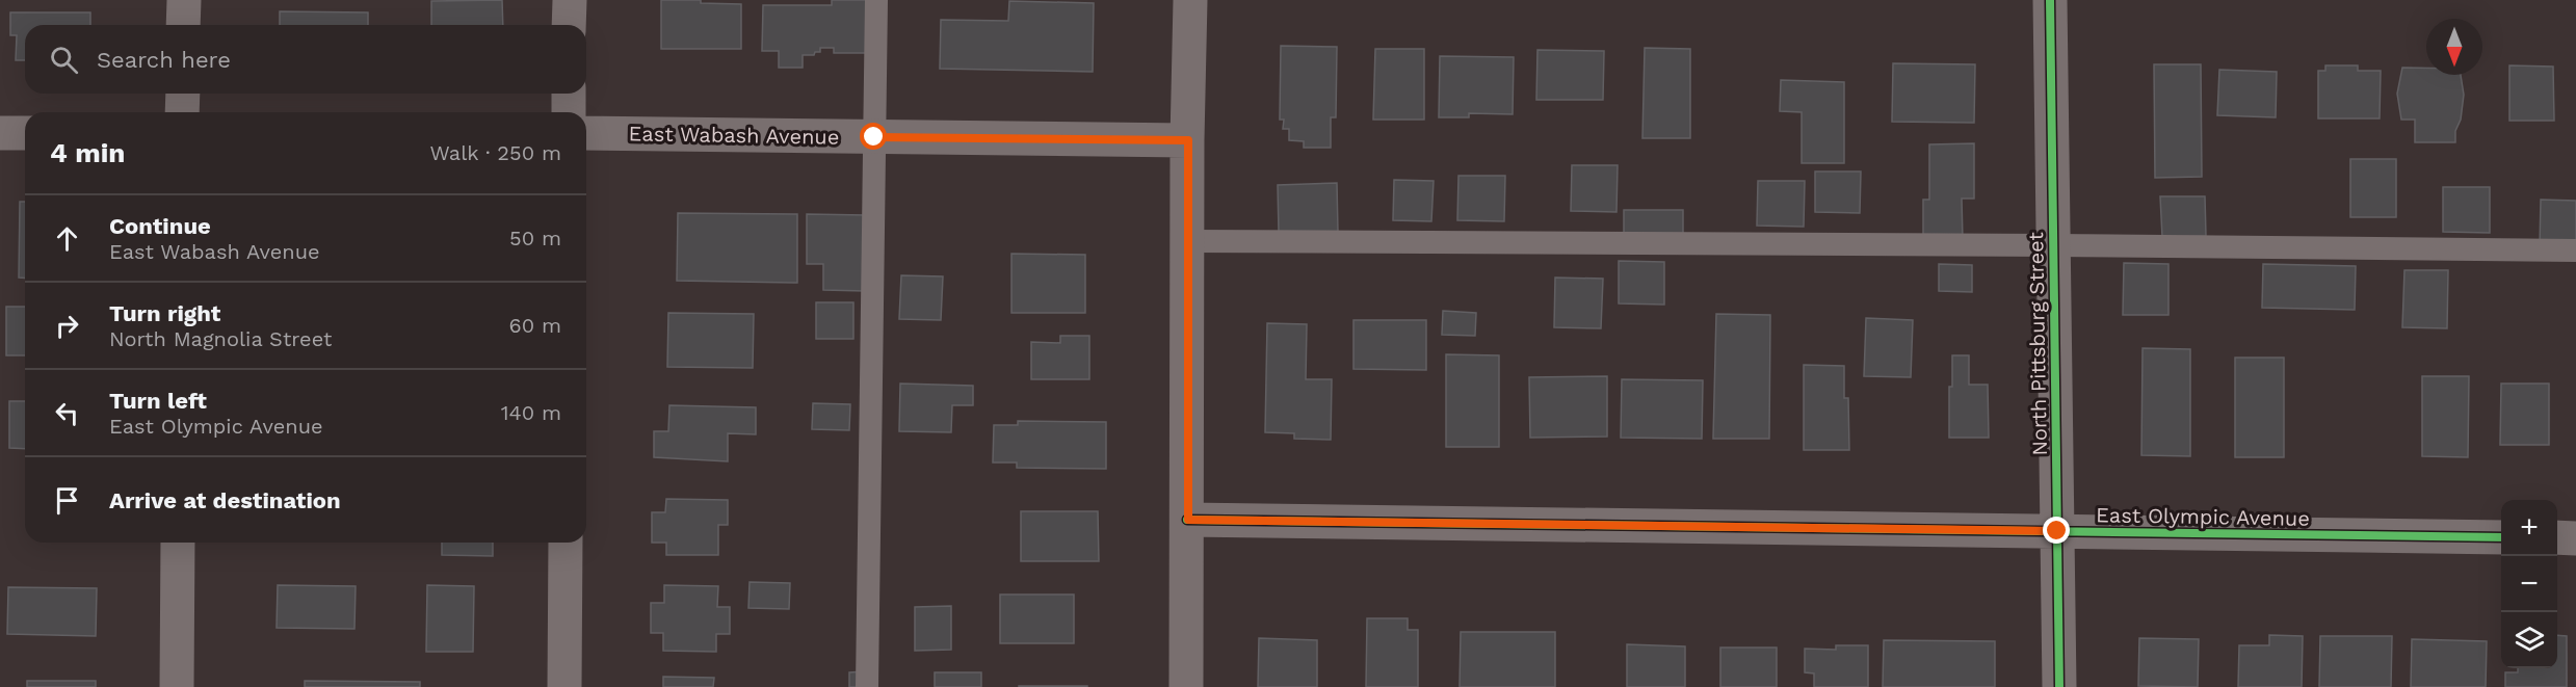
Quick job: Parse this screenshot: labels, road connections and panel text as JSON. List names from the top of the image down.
{
  "streets": {
    "street": ["East Wabash Avenue", "North Pittsburg Street", "East Olympic Avenue"]
  },
  "crossings": [
    ["North Pittsburg Street", "East Olympic Avenue"]
  ],
  "north": "bottom",
  "page": {
    "search": "Search here",
    "heading": ["4 min", "Walk · 250 m"],
    "list": [
      ["Continue", "East Wabash Avenue", "50 m"],
      ["Turn right", "North Magnolia Street", "60 m"],
      ["Turn left", "East Olympic Avenue", "140 m"],
      "Arrive at destination"
    ],
    "map_buttons": ["+", "−"]
  }
}
